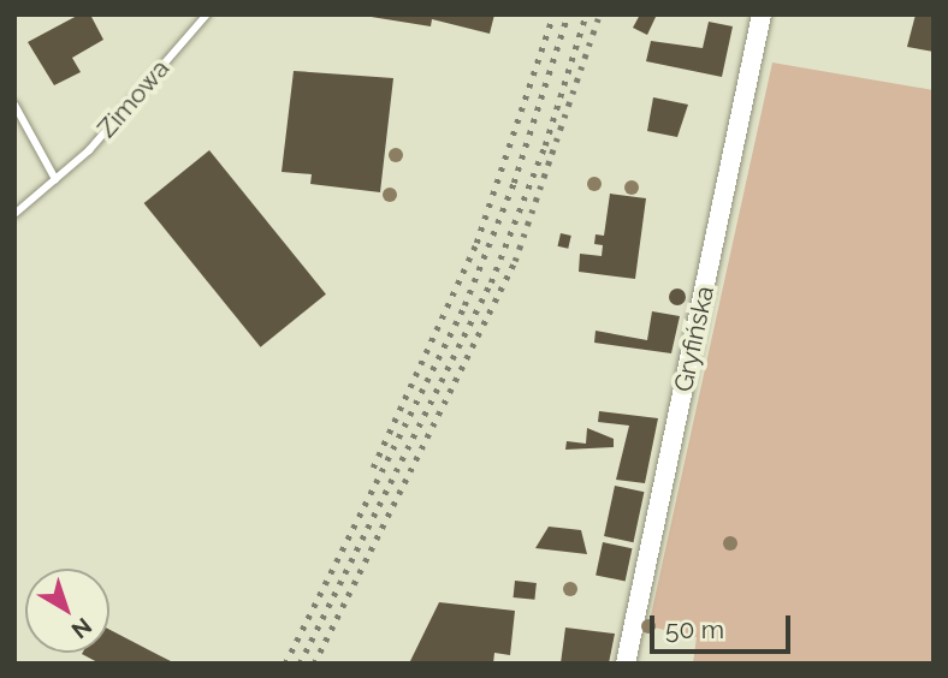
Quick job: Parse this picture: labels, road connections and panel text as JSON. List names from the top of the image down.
{
  "streets": {
    "street": ["Gryfińska"],
    "lane": ["Zimowa"]
  },
  "scale_bar": "50 m",
  "north": "bottom right"
}
